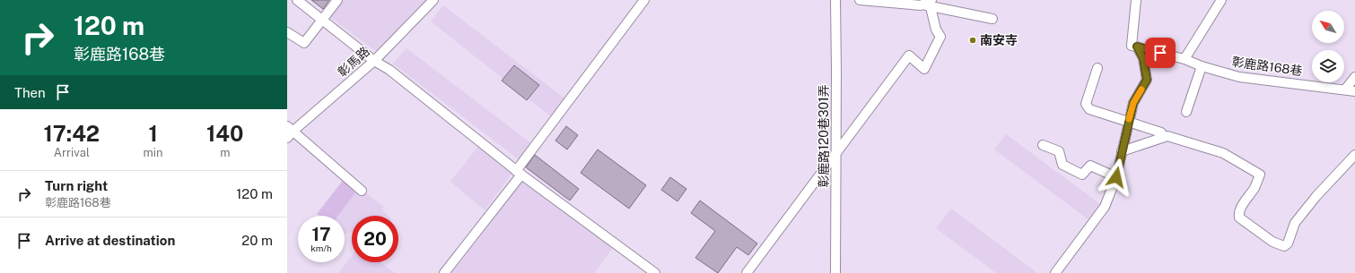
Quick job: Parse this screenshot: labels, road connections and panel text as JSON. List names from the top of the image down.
{
  "streets": {
    "street": ["彰馬路", "彰鹿路168巷", "彰鹿路120巷301弄"]
  },
  "places": ["南安寺"],
  "north": "top left",
  "page": {
    "turn": ["120 m", "彰鹿路168巷"],
    "then": "Then",
    "eta": [
      "17:42",
      "Arrival",
      "1",
      "min",
      "140",
      "m"
    ],
    "list": [
      {
        "name": "Turn right",
        "note": "彰鹿路168巷",
        "value": "120 m"
      },
      {
        "name": "Arrive at destination",
        "value": "20 m"
      }
    ],
    "speed": "17 km/h",
    "limit": "20"
  }
}
